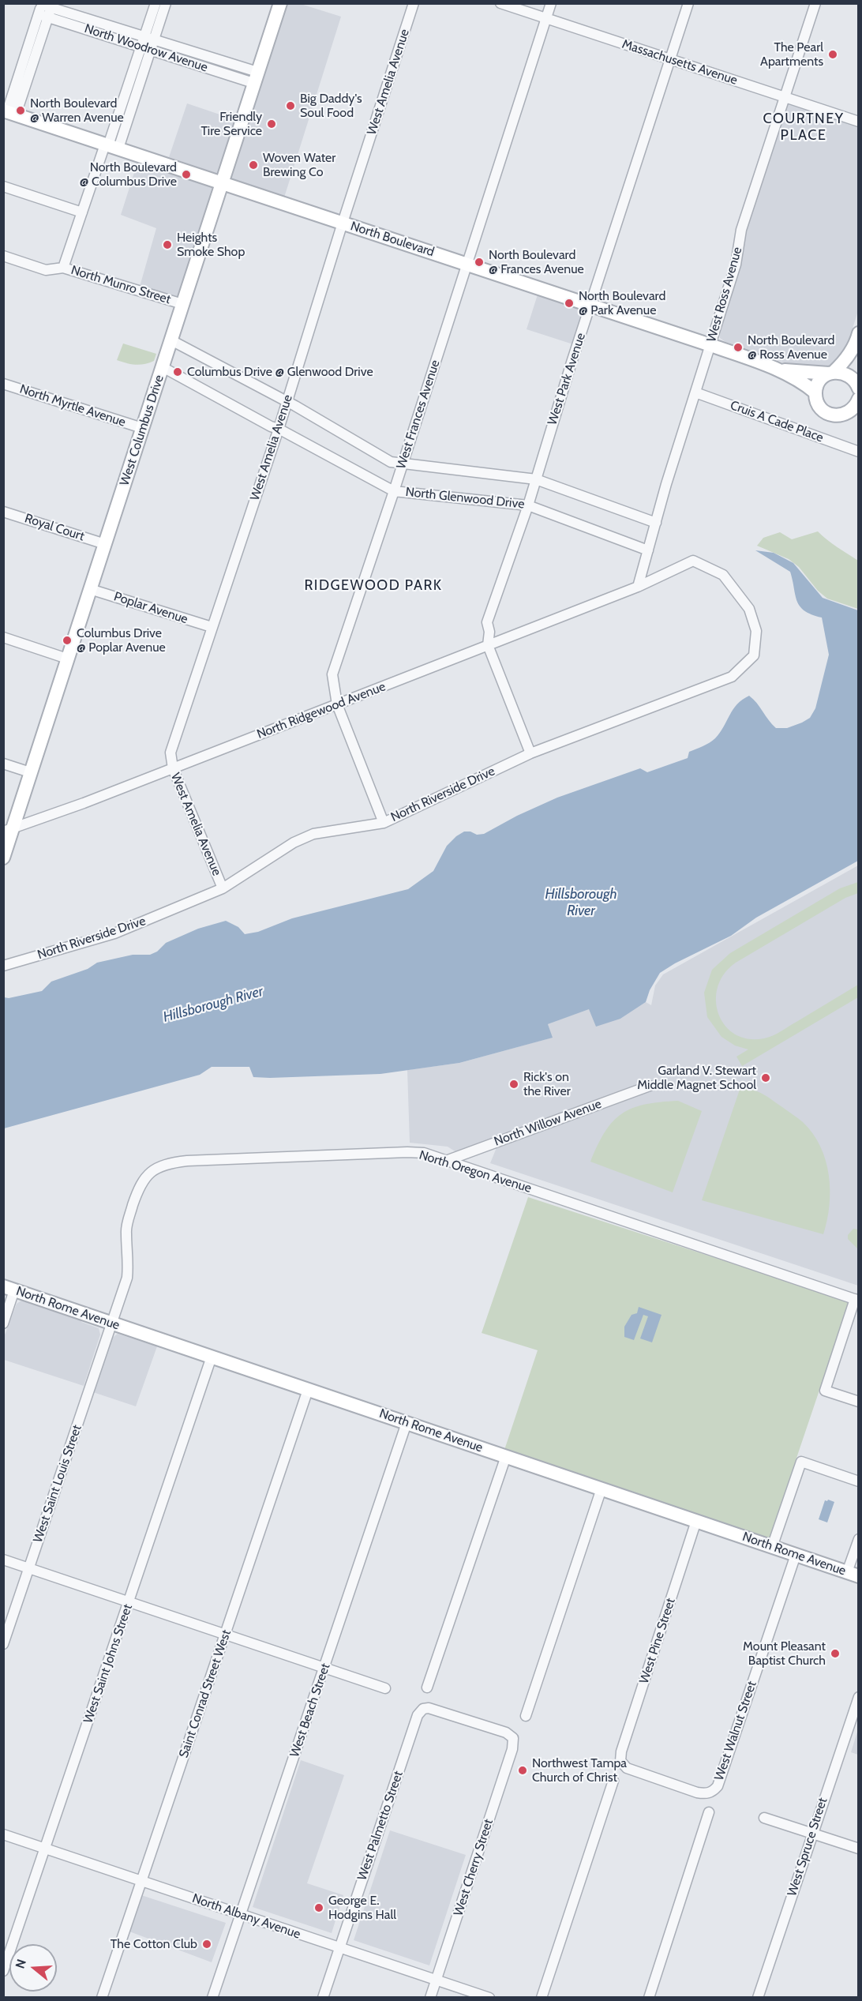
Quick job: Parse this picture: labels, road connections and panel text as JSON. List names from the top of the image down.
{
  "streets": {
    "street": [
      "North Woodrow Avenue",
      "Massachusetts Avenue",
      "West Amelia Avenue",
      "North Boulevard",
      "North Munro Street",
      "West Ross Avenue",
      "West Park Avenue",
      "North Myrtle Avenue",
      "West Frances Avenue",
      "Cruis A Cade Place",
      "West Columbus Drive",
      "North Glenwood Drive",
      "Royal Court",
      "Poplar Avenue",
      "North Ridgewood Avenue",
      "North Riverside Drive",
      "North Willow Avenue",
      "North Oregon Avenue",
      "North Rome Avenue",
      "West Saint Louis Street",
      "West Pine Street",
      "West Saint Johns Street",
      "Saint Conrad Street West",
      "West Beach Street",
      "West Walnut Street",
      "West Palmetto Street",
      "West Spruce Street",
      "West Cherry Street",
      "North Albany Avenue"
    ]
  },
  "crossings": [
    ["North Woodrow Avenue", "West Columbus Drive"],
    ["Massachusetts Avenue", "West Ross Avenue"],
    ["Massachusetts Avenue", "West Park Avenue"],
    ["Massachusetts Avenue", "West Frances Avenue"],
    ["West Amelia Avenue", "North Boulevard"],
    ["West Amelia Avenue", "North Glenwood Drive"],
    ["West Amelia Avenue", "Poplar Avenue"],
    ["West Amelia Avenue", "North Ridgewood Avenue"],
    ["West Amelia Avenue", "North Riverside Drive"],
    ["North Boulevard", "West Ross Avenue"],
    ["North Boulevard", "West Park Avenue"],
    ["North Boulevard", "West Frances Avenue"],
    ["North Boulevard", "West Columbus Drive"],
    ["North Munro Street", "West Columbus Drive"],
    ["West Ross Avenue", "Cruis A Cade Place"],
    ["West Ross Avenue", "North Glenwood Drive"],
    ["West Ross Avenue", "North Ridgewood Avenue"],
    ["West Park Avenue", "North Glenwood Drive"],
    ["West Park Avenue", "North Ridgewood Avenue"],
    ["West Park Avenue", "North Riverside Drive"],
    ["North Myrtle Avenue", "West Columbus Drive"],
    ["West Frances Avenue", "North Glenwood Drive"],
    ["West Frances Avenue", "North Ridgewood Avenue"],
    ["West Frances Avenue", "North Riverside Drive"],
    ["West Columbus Drive", "North Glenwood Drive"],
    ["West Columbus Drive", "Royal Court"],
    ["West Columbus Drive", "Poplar Avenue"],
    ["West Columbus Drive", "North Ridgewood Avenue"],
    ["North Ridgewood Avenue", "North Riverside Drive"],
    ["North Willow Avenue", "North Oregon Avenue"],
    ["North Oregon Avenue", "North Rome Avenue"],
    ["North Oregon Avenue", "West Saint Louis Street"],
    ["North Rome Avenue", "West Saint Louis Street"],
    ["North Rome Avenue", "West Pine Street"],
    ["North Rome Avenue", "West Saint Johns Street"],
    ["North Rome Avenue", "Saint Conrad Street West"],
    ["North Rome Avenue", "West Beach Street"],
    ["North Rome Avenue", "West Walnut Street"],
    ["West Pine Street", "West Walnut Street"],
    ["West Saint Johns Street", "North Albany Avenue"],
    ["Saint Conrad Street West", "North Albany Avenue"],
    ["West Beach Street", "North Albany Avenue"],
    ["West Palmetto Street", "West Cherry Street"],
    ["West Palmetto Street", "North Albany Avenue"],
    ["West Cherry Street", "North Albany Avenue"]
  ],
  "districts": ["COURTNEY PLACE", "RIDGEWOOD PARK"],
  "water": ["Hillsborough River"],
  "places": [
    "The Pearl Apartments",
    "Big Daddy's Soul Food",
    "North Boulevard @ Warren Avenue",
    "Friendly Tire Service",
    "Woven Water Brewing Co",
    "North Boulevard @ Columbus Drive",
    "Heights Smoke Shop",
    "North Boulevard @ Frances Avenue",
    "North Boulevard @ Park Avenue",
    "North Boulevard @ Ross Avenue",
    "Columbus Drive @ Glenwood Drive",
    "Columbus Drive @ Poplar Avenue",
    "Garland V. Stewart Middle Magnet School",
    "Rick's on the River",
    "Mount Pleasant Baptist Church",
    "Northwest Tampa Church of Christ",
    "George E. Hodgins Hall",
    "The Cotton Club"
  ],
  "north": "left"
}
